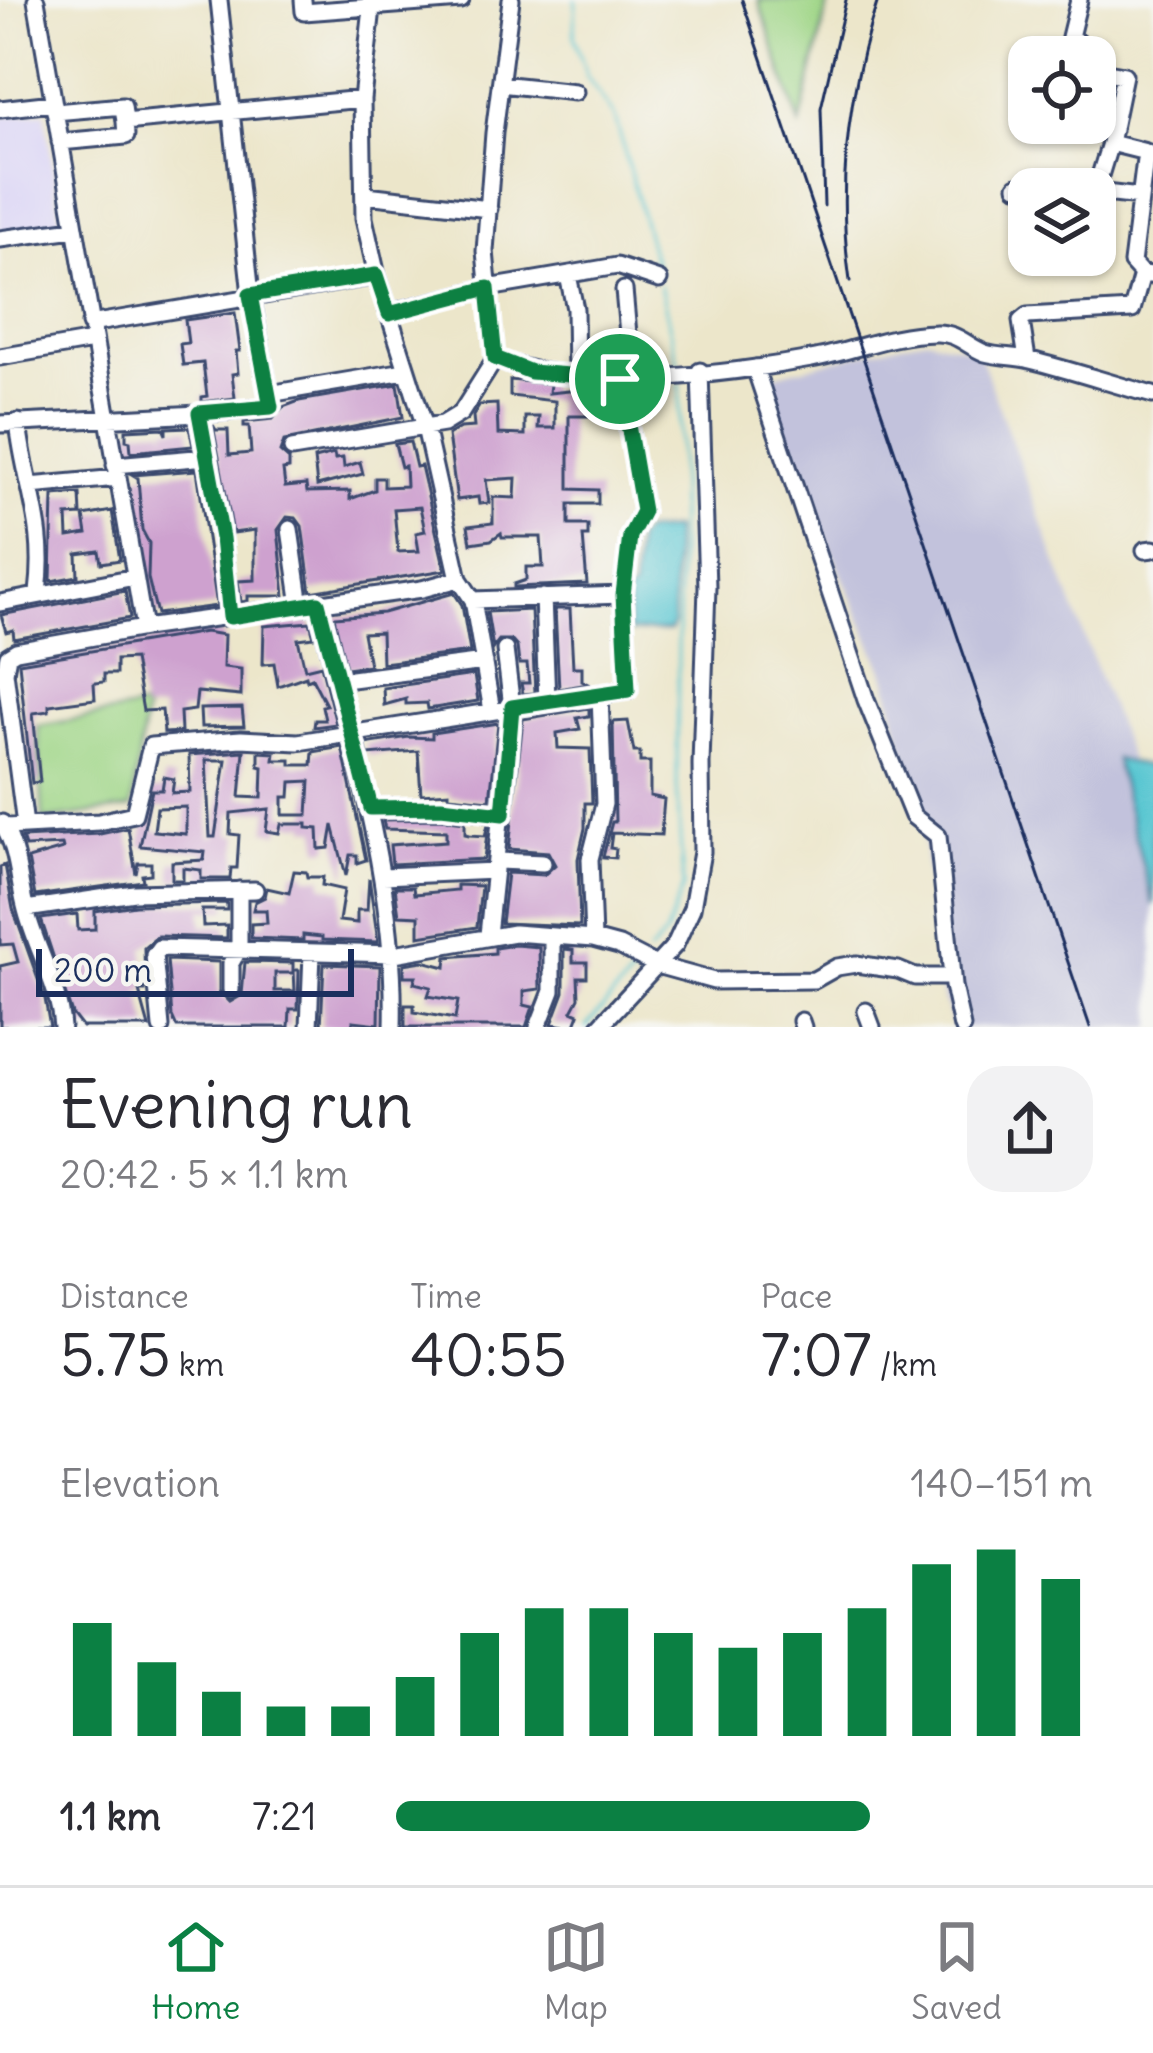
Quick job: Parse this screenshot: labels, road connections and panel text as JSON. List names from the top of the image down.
{
  "scale_bar": "200 m",
  "page": {
    "scale": "200 m",
    "heading": ["Evening run", "20:42 · 5 × 1.1 km"],
    "stats": [
      ["Distance", "5.75 km"],
      ["Time", "40:55"],
      ["Pace", "7:07 /km"]
    ],
    "chart": ["Elevation", "140–151 m"],
    "list": [
      {
        "name": "1.1 km",
        "note": "7:21"
      }
    ],
    "tabs": ["Home", "Map", "Saved"]
  }
}
